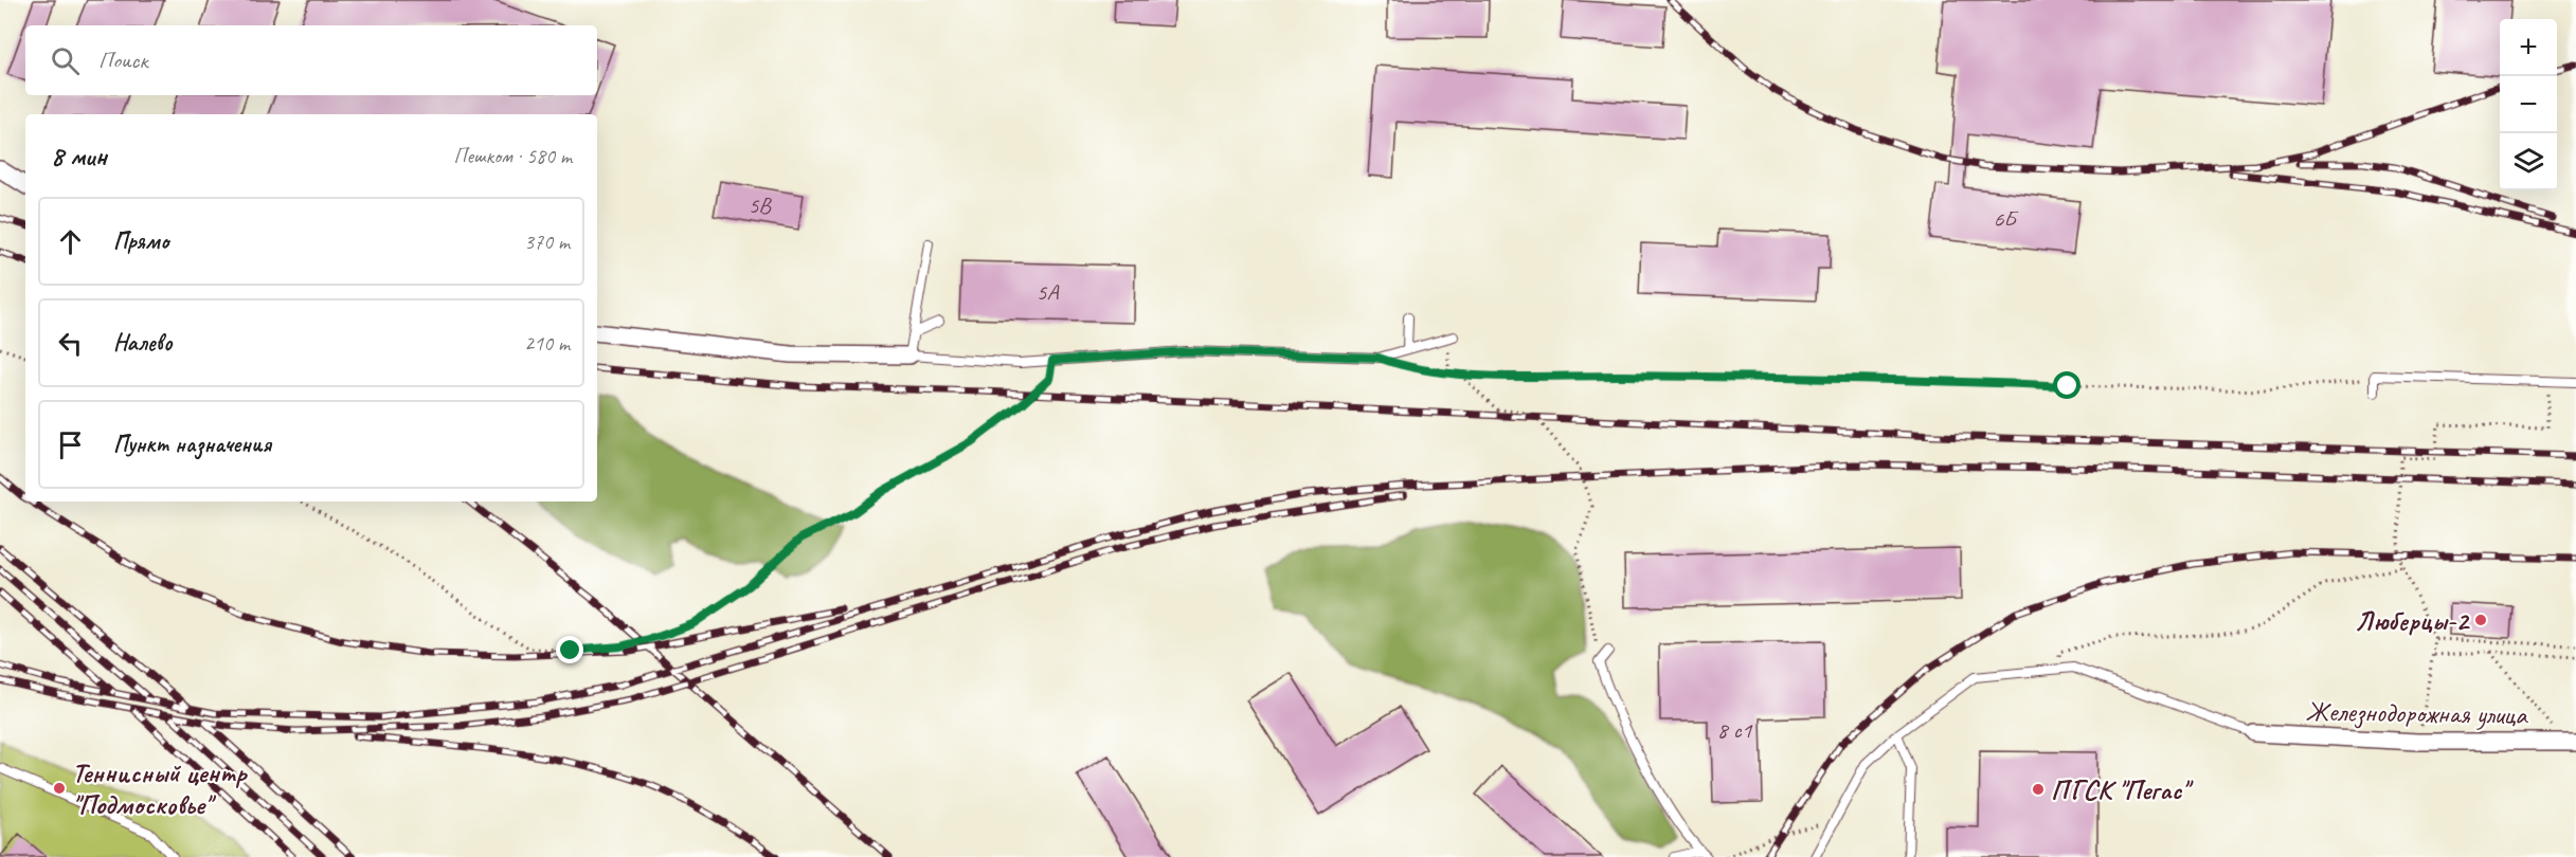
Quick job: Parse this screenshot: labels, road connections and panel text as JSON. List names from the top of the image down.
{
  "streets": {
    "street": ["Железнодорожная улица"]
  },
  "places": ["Люберцы-2", "Теннисный центр \"Подмосковье\"", "ПГСК \"Пегас\""],
  "house_numbers": [
    "5В",
    "6Б",
    "5А",
    "8 с1"
  ],
  "page": {
    "map_buttons": ["+", "−"],
    "search": "Поиск",
    "heading": ["8 мин", "Пешком · 580 m"],
    "list": [
      ["Прямо", "370 m"],
      ["Налево", "210 m"],
      "Пункт назначения"
    ]
  }
}
